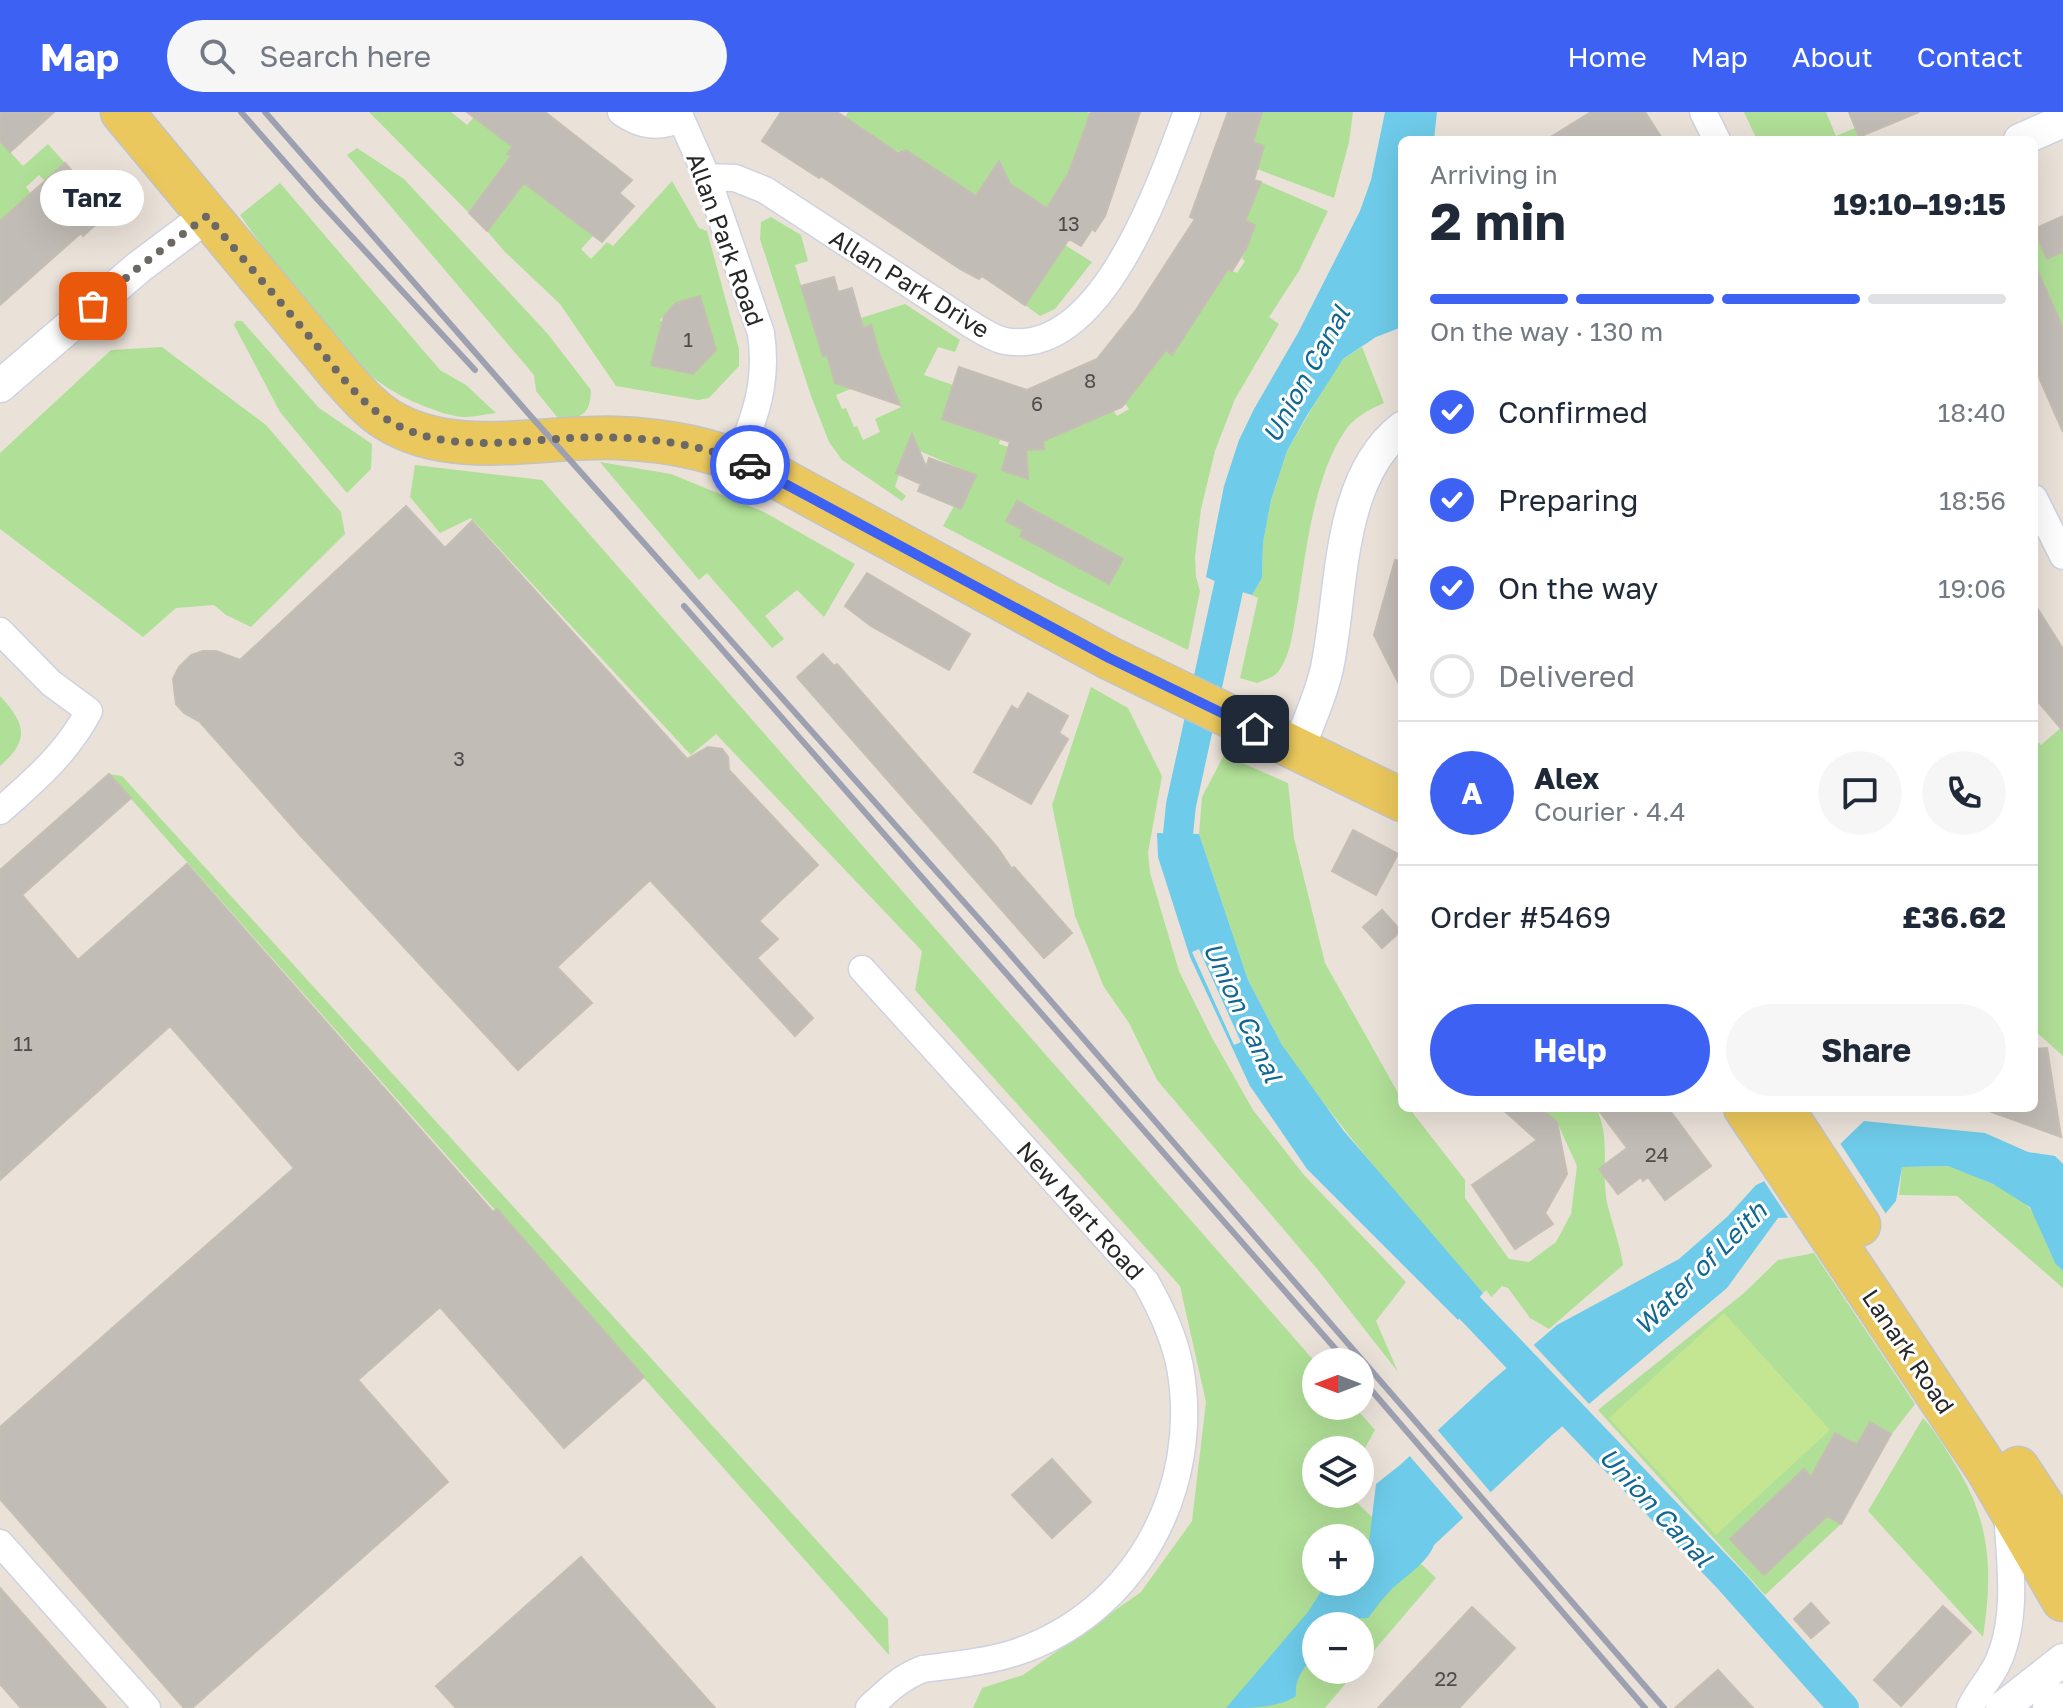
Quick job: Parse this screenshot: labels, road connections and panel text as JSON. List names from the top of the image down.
{
  "streets": {
    "main road": ["Lanark Road"],
    "street": ["Allan Park Road", "Allan Park Drive", "New Mart Road"]
  },
  "crossings": [
    ["Allan Park Road", "Allan Park Drive"]
  ],
  "water": ["Union Canal", "Water of Leith"],
  "places": ["Tanz"],
  "house_numbers": [
    "13",
    "1",
    "8",
    "6",
    "3",
    "11",
    "24",
    "22"
  ],
  "north": "left",
  "page": {
    "header": "Map",
    "search": "Search here",
    "nav": [
      "Home",
      "Map",
      "About",
      "Contact"
    ],
    "heading": ["2 min", "Arriving in", "19:10–19:15"],
    "panel": [
      "Alex",
      "Courier · 4.4",
      "Order #5469",
      "£36.62"
    ],
    "bubble": "Tanz",
    "bar": "On the way · 130 m",
    "list": [
      ["Confirmed", "18:40"],
      ["Preparing", "18:56"],
      ["On the way", "19:06"],
      "Delivered"
    ],
    "round": "A",
    "buttons": ["Help", "Share"],
    "map_buttons": ["+", "−"]
  }
}
